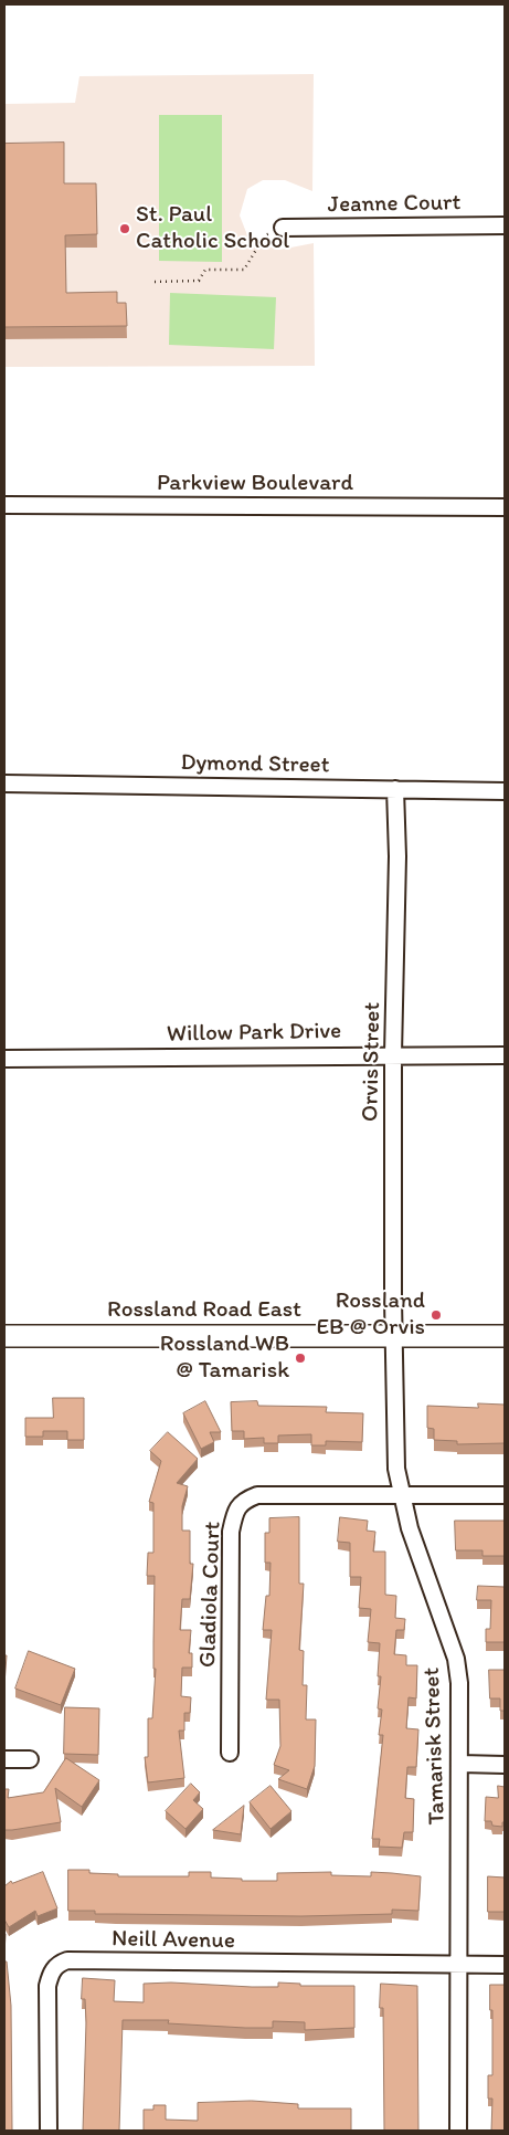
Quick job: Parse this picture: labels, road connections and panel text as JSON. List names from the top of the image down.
{
  "streets": {
    "main road": ["Rossland Road East"],
    "street": [
      "Jeanne Court",
      "Parkview Boulevard",
      "Dymond Street",
      "Willow Park Drive",
      "Orvis Street",
      "Gladiola Court",
      "Tamarisk Street",
      "Neill Avenue"
    ]
  },
  "crossings": [
    ["Dymond Street", "Orvis Street"],
    ["Willow Park Drive", "Orvis Street"],
    ["Orvis Street", "Rossland Road East"],
    ["Orvis Street", "Tamarisk Street"],
    ["Rossland Road East", "Tamarisk Street"],
    ["Gladiola Court", "Tamarisk Street"],
    ["Tamarisk Street", "Neill Avenue"]
  ],
  "places": ["St. Paul Catholic School", "Rossland EB @ Orvis", "Rossland WB @ Tamarisk"]
}
